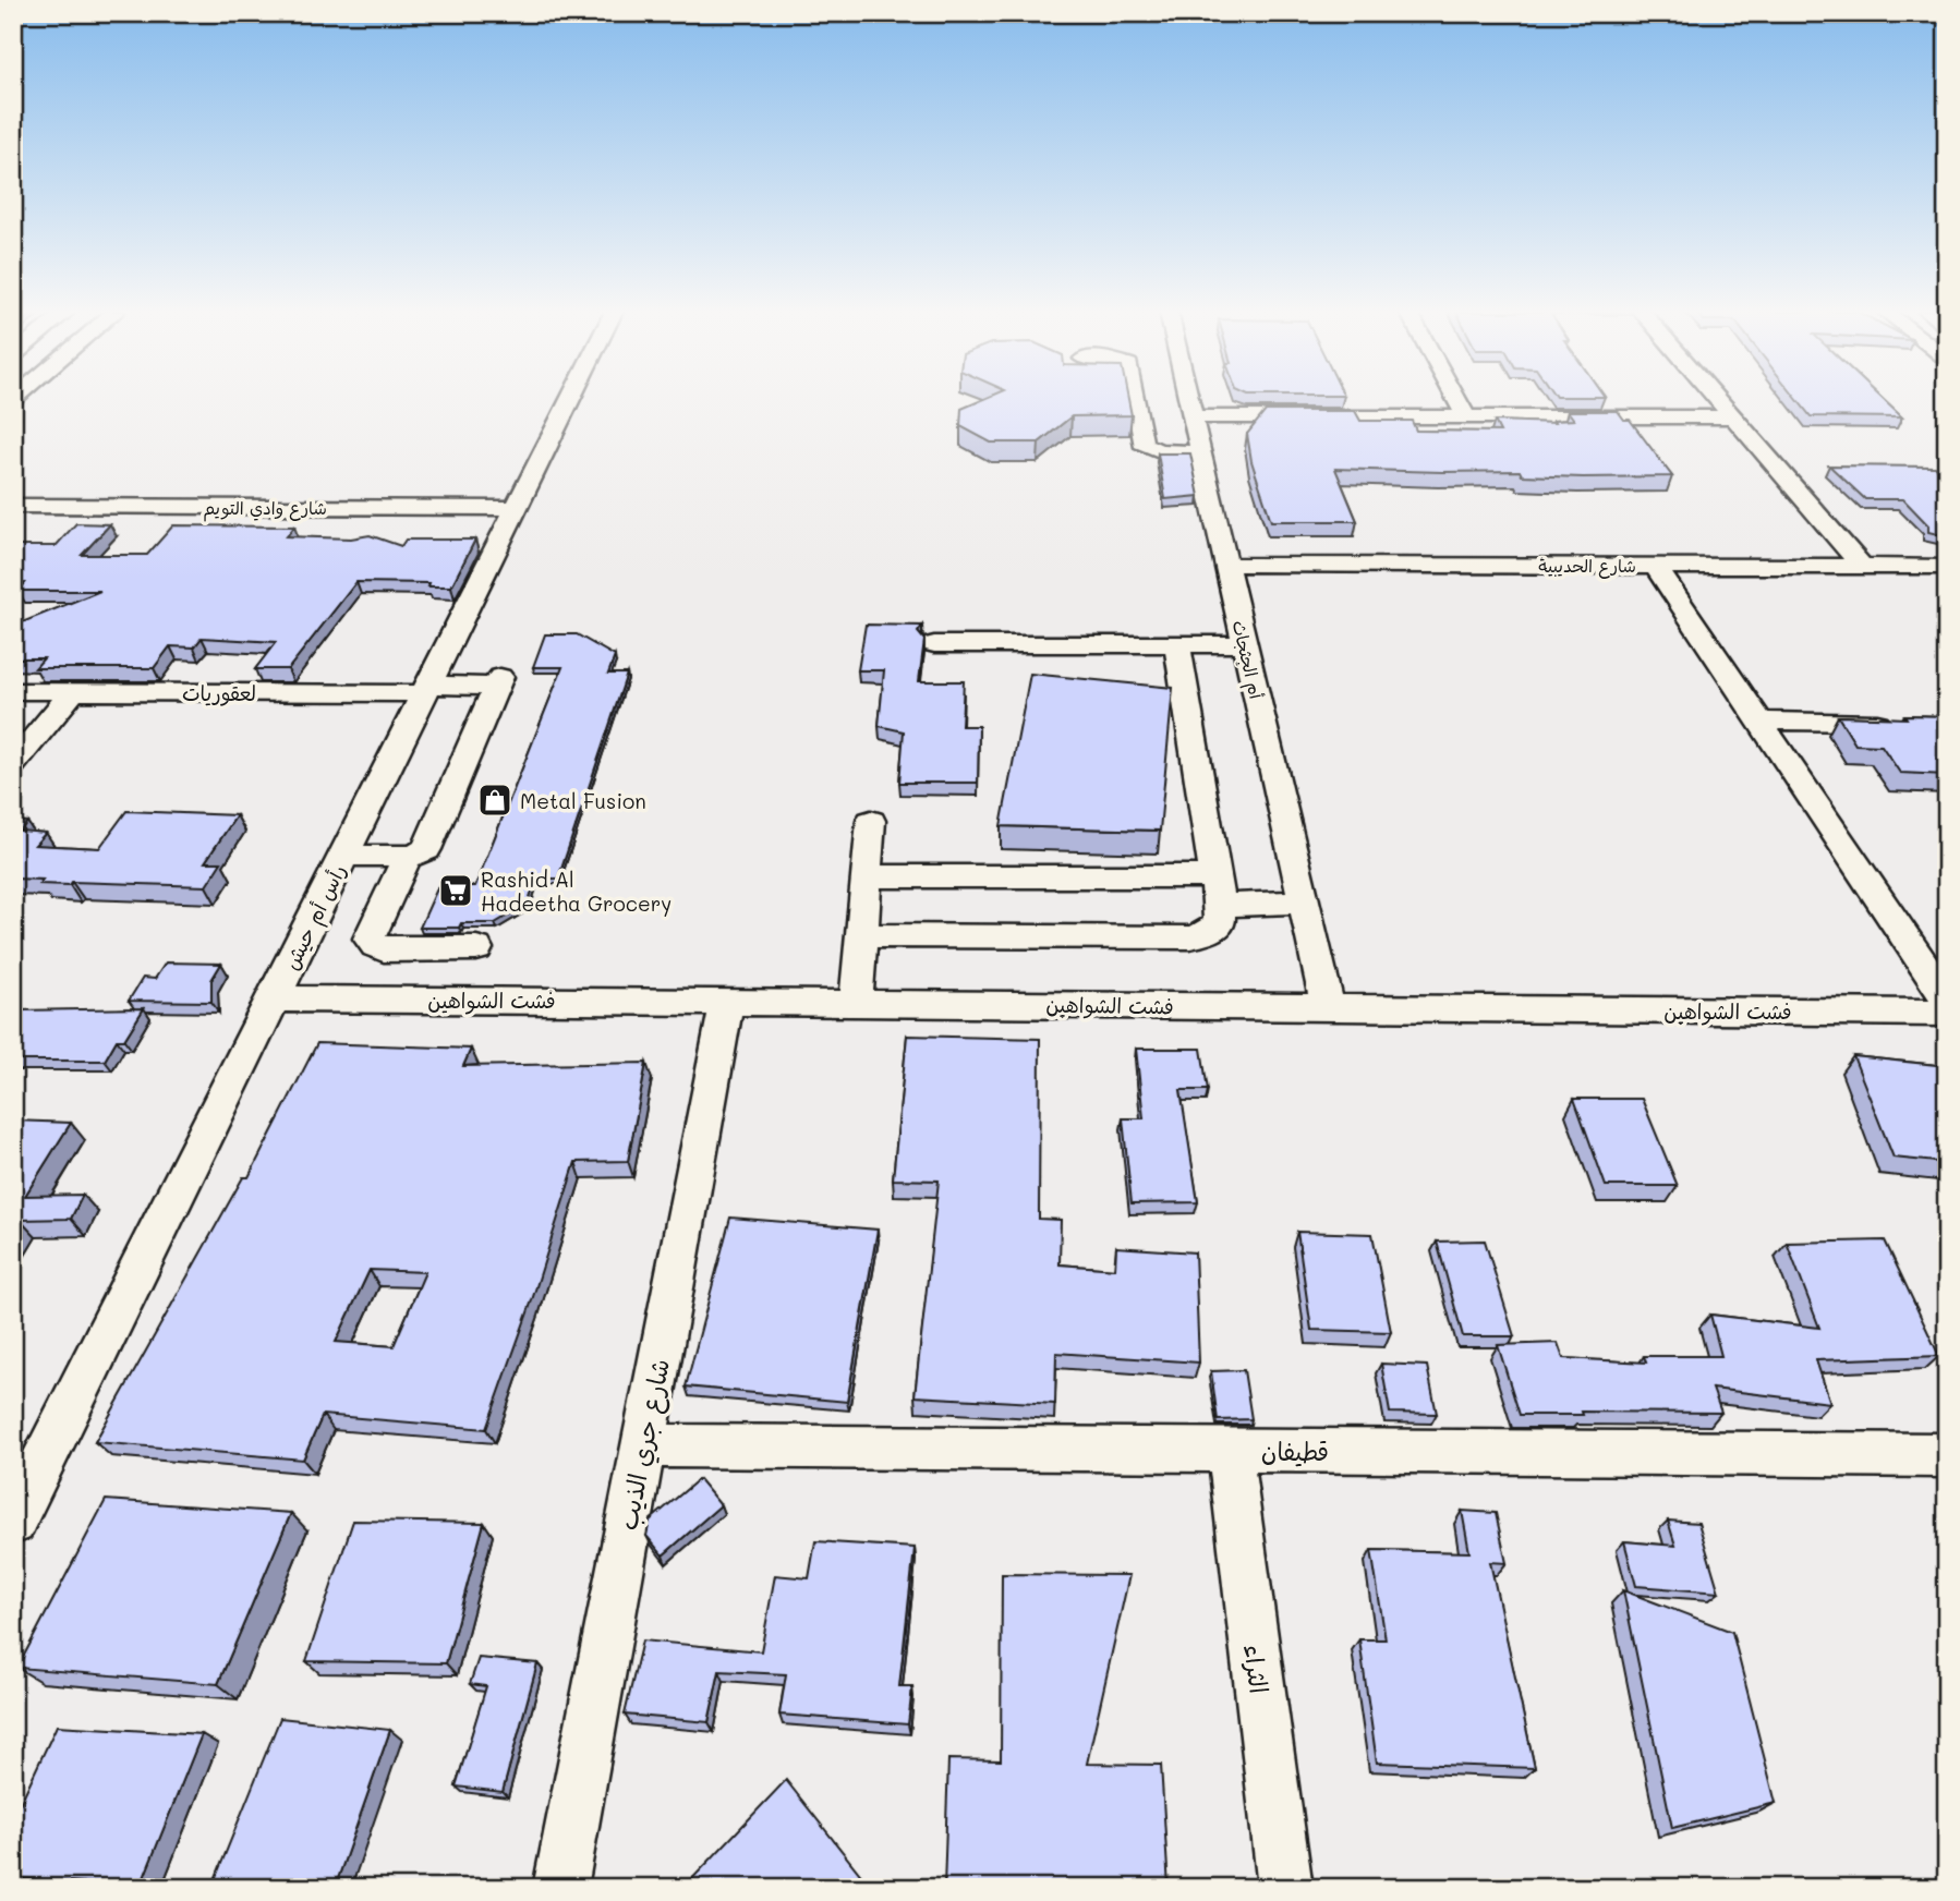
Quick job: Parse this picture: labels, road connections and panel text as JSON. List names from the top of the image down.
{
  "streets": {
    "street": [
      "شارع وادي التويم",
      "شارع الحديبية",
      "أم الجثجاث",
      "لعقوريات",
      "رأس أم حيش",
      "فشت الشواهين",
      "شارع جري الذيب",
      "قطيفان",
      "الثراء"
    ]
  },
  "crossings": [
    ["شارع وادي التويم", "رأس أم حيش"],
    ["شارع الحديبية", "أم الجثجاث"],
    ["أم الجثجاث", "فشت الشواهين"],
    ["لعقوريات", "رأس أم حيش"],
    ["رأس أم حيش", "فشت الشواهين"],
    ["فشت الشواهين", "شارع جري الذيب"],
    ["شارع جري الذيب", "قطيفان"],
    ["قطيفان", "الثراء"]
  ],
  "places": {
    "shop": ["Metal Fusion"],
    "supermarket": ["Rashid Al Hadeetha Grocery"]
  }
}
